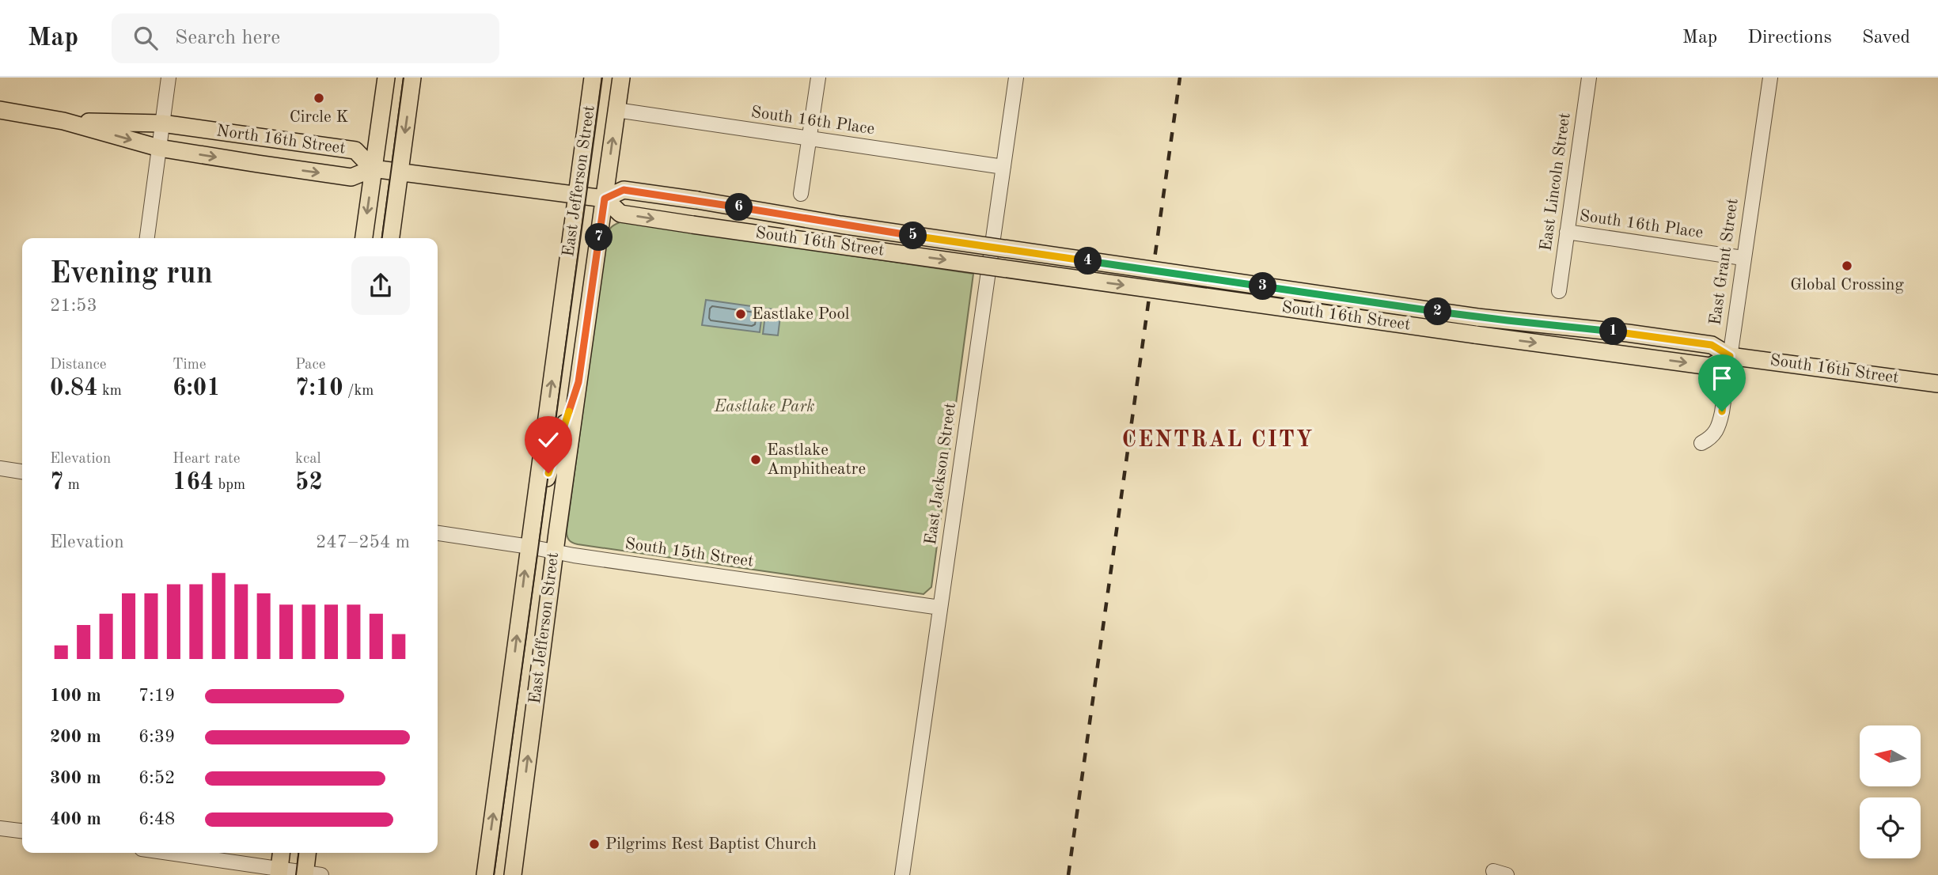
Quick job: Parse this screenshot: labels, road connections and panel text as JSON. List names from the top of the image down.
{
  "streets": {
    "main road": ["North 16th Street", "East Jefferson Street", "South 16th Street"],
    "street": [
      "South 16th Place",
      "East Lincoln Street",
      "East Grant Street",
      "East Jackson Street",
      "South 15th Street"
    ]
  },
  "crossings": [
    ["South 16th Place", "East Jefferson Street"],
    ["South 16th Place", "East Lincoln Street"],
    ["South 16th Place", "East Grant Street"],
    ["South 16th Place", "East Jackson Street"],
    ["North 16th Street", "South 16th Street"],
    ["East Jefferson Street", "South 16th Street"],
    ["East Jefferson Street", "South 15th Street"],
    ["South 16th Street", "East Grant Street"],
    ["East Jackson Street", "South 15th Street"]
  ],
  "districts": ["CENTRAL CITY"],
  "parks": ["Eastlake Park"],
  "places": [
    "Circle K",
    "Global Crossing",
    "Eastlake Pool",
    "Eastlake Amphitheatre",
    "Pilgrims Rest Baptist Church"
  ],
  "north": "left",
  "page": {
    "header": "Map",
    "search": "Search here",
    "nav": ["Map", "Directions", "Saved"],
    "pins": [
      "6",
      "5",
      "7",
      "4",
      "3",
      "2",
      "1"
    ],
    "heading": ["Evening run", "21:53"],
    "stats": [
      ["Distance", "0.84 km"],
      ["Time", "6:01"],
      ["Pace", "7:10 /km"],
      ["Elevation", "7 m"],
      ["Heart rate", "164 bpm"],
      ["kcal", "52"]
    ],
    "chart": ["Elevation", "247–254 m"],
    "list": [
      {
        "name": "100 m",
        "note": "7:19"
      },
      {
        "name": "200 m",
        "note": "6:39"
      },
      {
        "name": "300 m",
        "note": "6:52"
      },
      {
        "name": "400 m",
        "note": "6:48"
      }
    ]
  }
}
